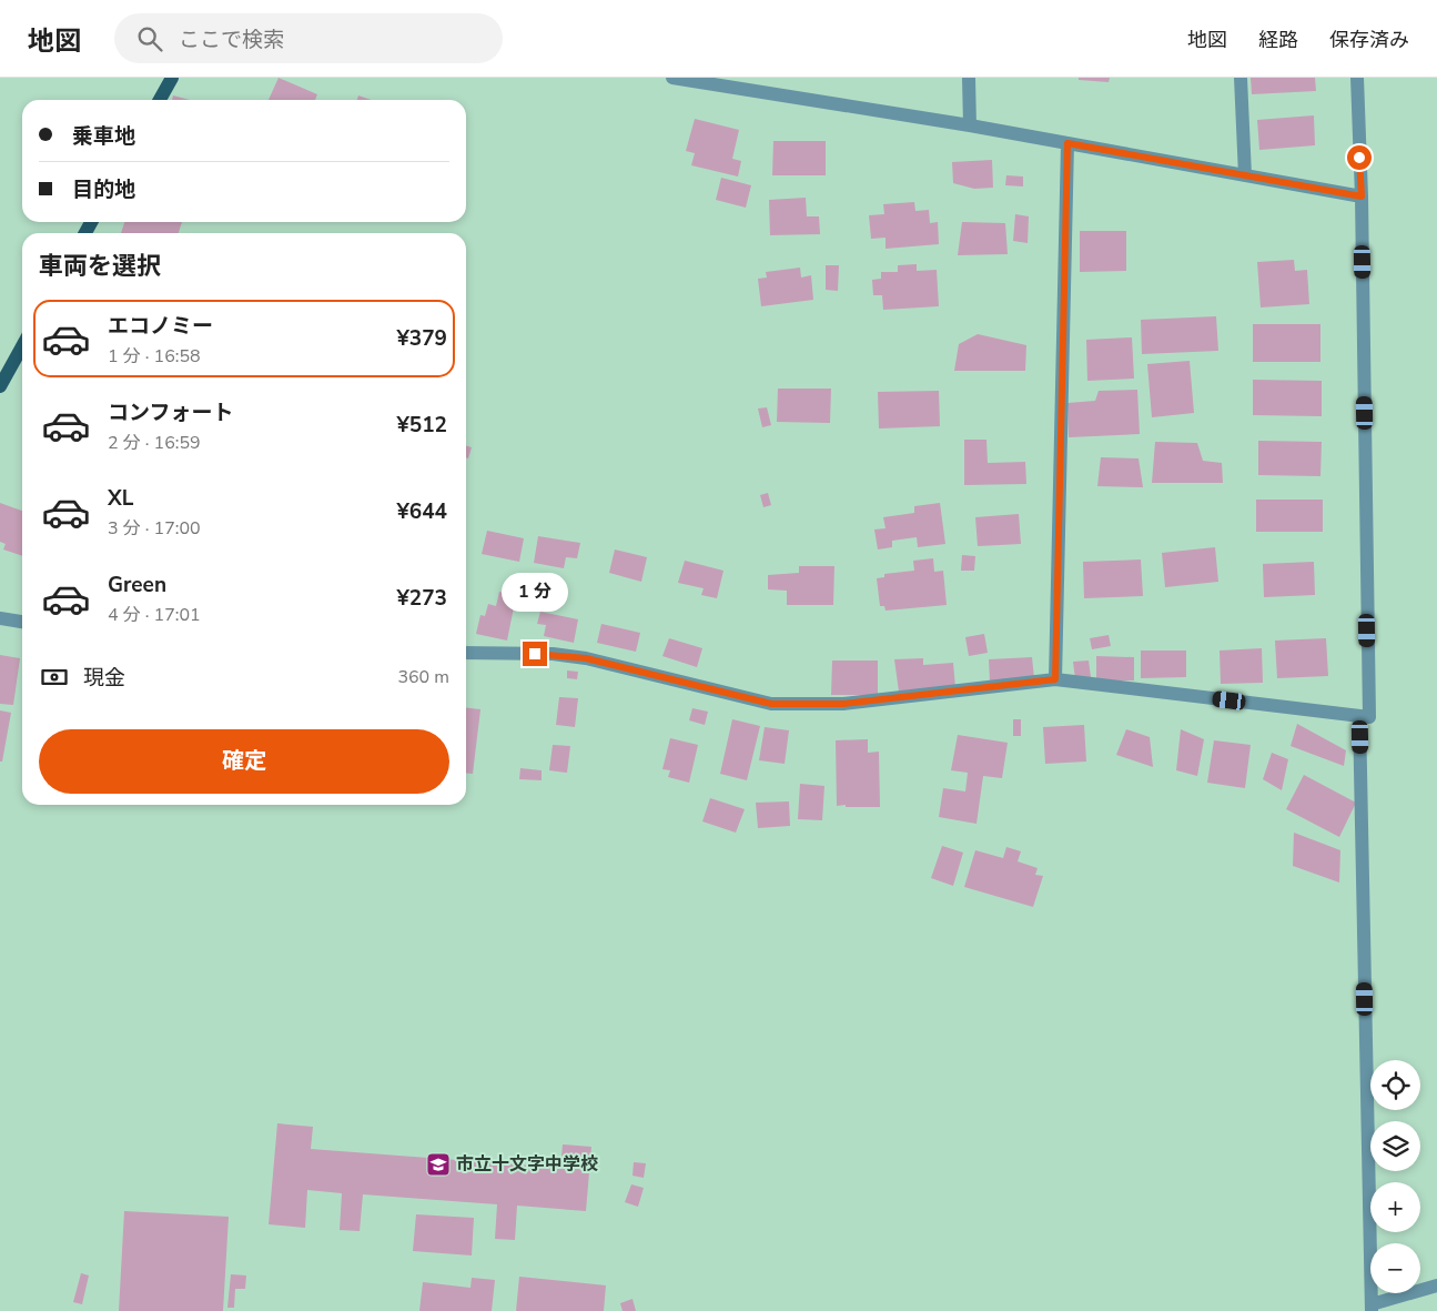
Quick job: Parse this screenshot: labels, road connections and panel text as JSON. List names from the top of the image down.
{
  "places": {
    "school or university": ["市立十文字中学校"]
  },
  "page": {
    "header": "地図",
    "search": "ここで検索",
    "nav": ["地図", "経路", "保存済み"],
    "banner": ["乗車地", "目的地"],
    "heading": "車両を選択",
    "list": [
      {
        "name": "エコノミー",
        "note": "1 分 · 16:58",
        "value": "¥379"
      },
      {
        "name": "コンフォート",
        "note": "2 分 · 16:59",
        "value": "¥512"
      },
      {
        "name": "XL",
        "note": "3 分 · 17:00",
        "value": "¥644"
      },
      {
        "name": "Green",
        "note": "4 分 · 17:01",
        "value": "¥273"
      }
    ],
    "bubble": "1 分",
    "pay": ["現金", "360 m"],
    "buttons": "確定",
    "map_buttons": ["+", "−"]
  }
}
